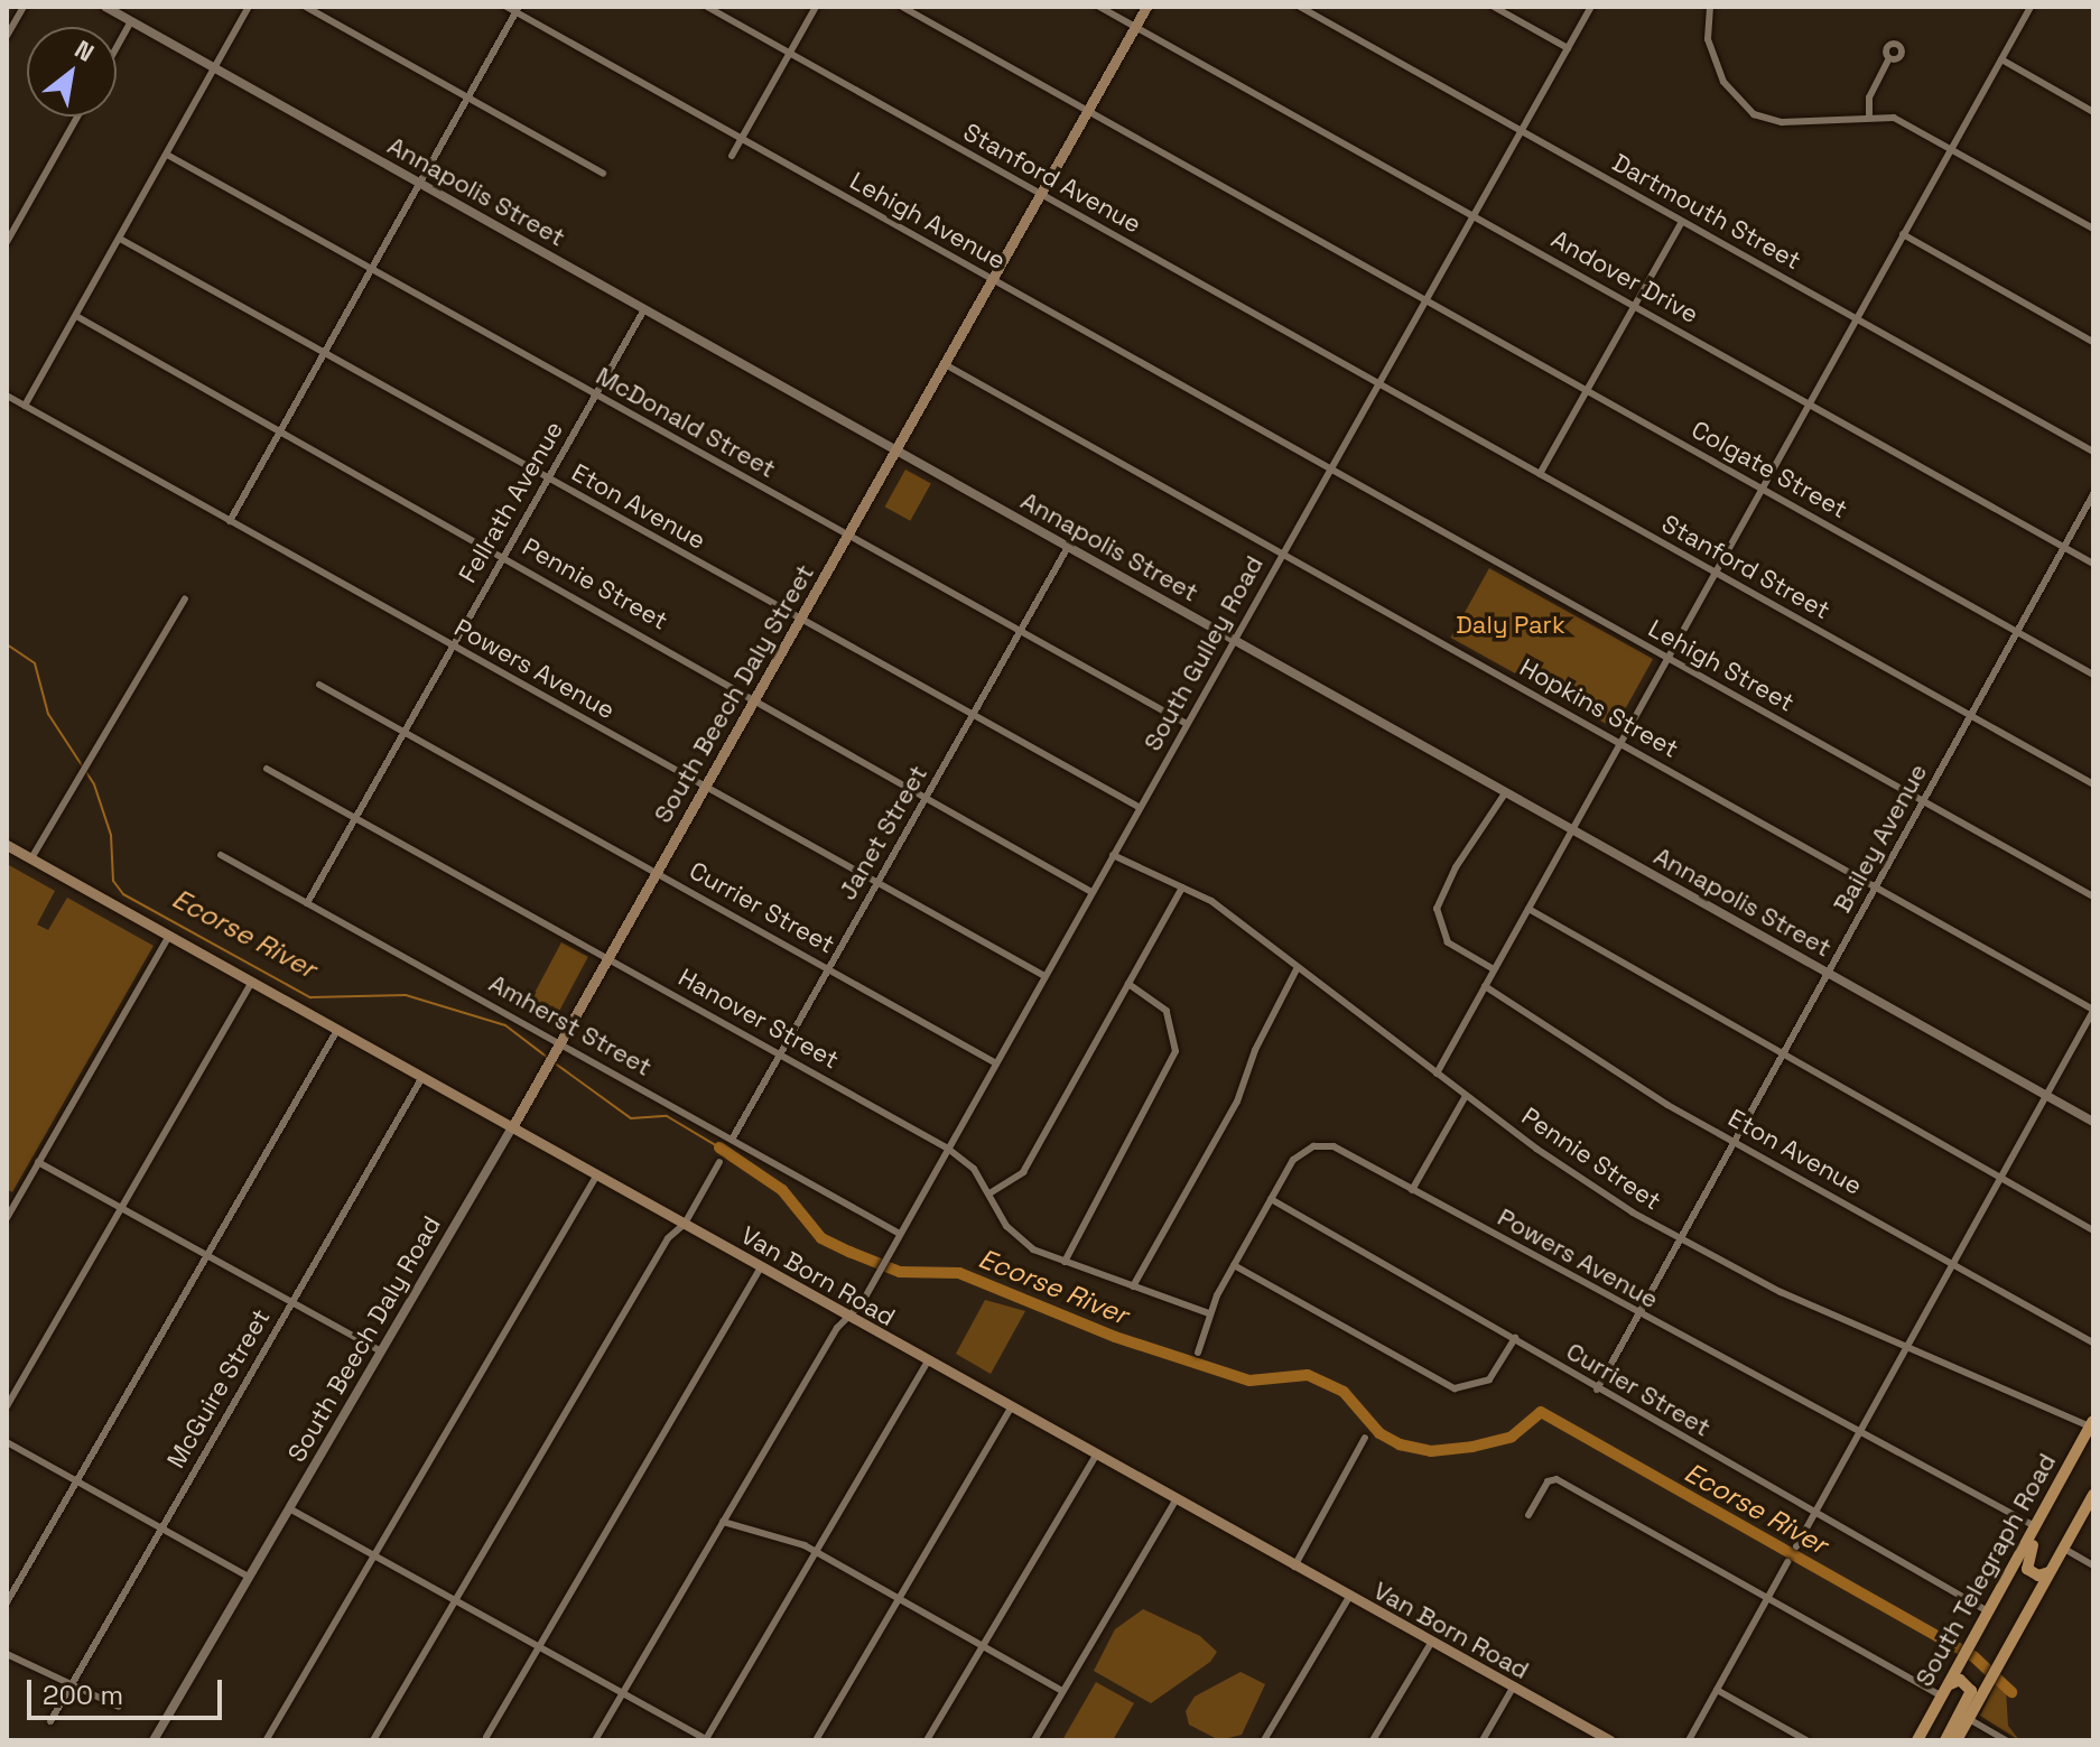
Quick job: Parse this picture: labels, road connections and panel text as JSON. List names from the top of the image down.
{
  "streets": {
    "main road": [
      "South Beech Daly Street",
      "Van Born Road",
      "South Beech Daly Road",
      "South Telegraph Road"
    ],
    "street": [
      "Stanford Avenue",
      "Annapolis Street",
      "Dartmouth Street",
      "Lehigh Avenue",
      "Andover Drive",
      "McDonald Street",
      "Colgate Street",
      "Fellrath Avenue",
      "Eton Avenue",
      "Stanford Street",
      "Pennie Street",
      "South Gulley Road",
      "Lehigh Street",
      "Powers Avenue",
      "Hopkins Street",
      "Janet Street",
      "Bailey Avenue",
      "Currier Street",
      "Hanover Street",
      "Amherst Street",
      "McGuire Street"
    ]
  },
  "crossings": [
    ["Stanford Avenue", "Stanford Street"],
    ["Stanford Avenue", "South Gulley Road"],
    ["Annapolis Street", "Fellrath Avenue"],
    ["Annapolis Street", "South Gulley Road"],
    ["Annapolis Street", "South Beech Daly Street"],
    ["Annapolis Street", "Janet Street"],
    ["Annapolis Street", "Bailey Avenue"],
    ["Dartmouth Street", "South Gulley Road"],
    ["Lehigh Avenue", "South Gulley Road"],
    ["Lehigh Avenue", "Lehigh Street"],
    ["Andover Drive", "South Gulley Road"],
    ["Andover Drive", "Bailey Avenue"],
    ["McDonald Street", "Fellrath Avenue"],
    ["McDonald Street", "South Gulley Road"],
    ["McDonald Street", "South Beech Daly Street"],
    ["McDonald Street", "Janet Street"],
    ["Colgate Street", "South Gulley Road"],
    ["Colgate Street", "Bailey Avenue"],
    ["Fellrath Avenue", "Eton Avenue"],
    ["Fellrath Avenue", "Pennie Street"],
    ["Fellrath Avenue", "Powers Avenue"],
    ["Fellrath Avenue", "Currier Street"],
    ["Fellrath Avenue", "Hanover Street"],
    ["Fellrath Avenue", "Amherst Street"],
    ["Eton Avenue", "South Gulley Road"],
    ["Eton Avenue", "South Beech Daly Street"],
    ["Eton Avenue", "Janet Street"],
    ["Eton Avenue", "Bailey Avenue"],
    ["Stanford Street", "South Gulley Road"],
    ["Stanford Street", "Bailey Avenue"],
    ["Pennie Street", "South Gulley Road"],
    ["Pennie Street", "South Beech Daly Street"],
    ["Pennie Street", "Janet Street"],
    ["Pennie Street", "Bailey Avenue"],
    ["Pennie Street", "South Telegraph Road"],
    ["South Gulley Road", "Lehigh Street"],
    ["South Gulley Road", "Powers Avenue"],
    ["South Gulley Road", "Hopkins Street"],
    ["South Gulley Road", "Currier Street"],
    ["South Gulley Road", "Hanover Street"],
    ["South Gulley Road", "Amherst Street"],
    ["South Gulley Road", "Van Born Road"],
    ["Lehigh Street", "Bailey Avenue"],
    ["Powers Avenue", "South Beech Daly Street"],
    ["Powers Avenue", "Janet Street"],
    ["Powers Avenue", "Bailey Avenue"],
    ["Powers Avenue", "Currier Street"],
    ["Powers Avenue", "Hanover Street"],
    ["Powers Avenue", "South Telegraph Road"],
    ["South Beech Daly Street", "Currier Street"],
    ["South Beech Daly Street", "Hanover Street"],
    ["South Beech Daly Street", "South Beech Daly Road"],
    ["Hopkins Street", "Bailey Avenue"],
    ["Janet Street", "Currier Street"],
    ["Janet Street", "Hanover Street"],
    ["Janet Street", "Amherst Street"],
    ["Bailey Avenue", "Currier Street"],
    ["Currier Street", "South Telegraph Road"],
    ["Hanover Street", "South Beech Daly Road"],
    ["Amherst Street", "South Beech Daly Road"],
    ["Van Born Road", "South Beech Daly Road"],
    ["Van Born Road", "McGuire Street"]
  ],
  "water": ["Ecorse River"],
  "parks": ["Daly Park"],
  "scale_bar": "200 m",
  "north": "top right"
}
